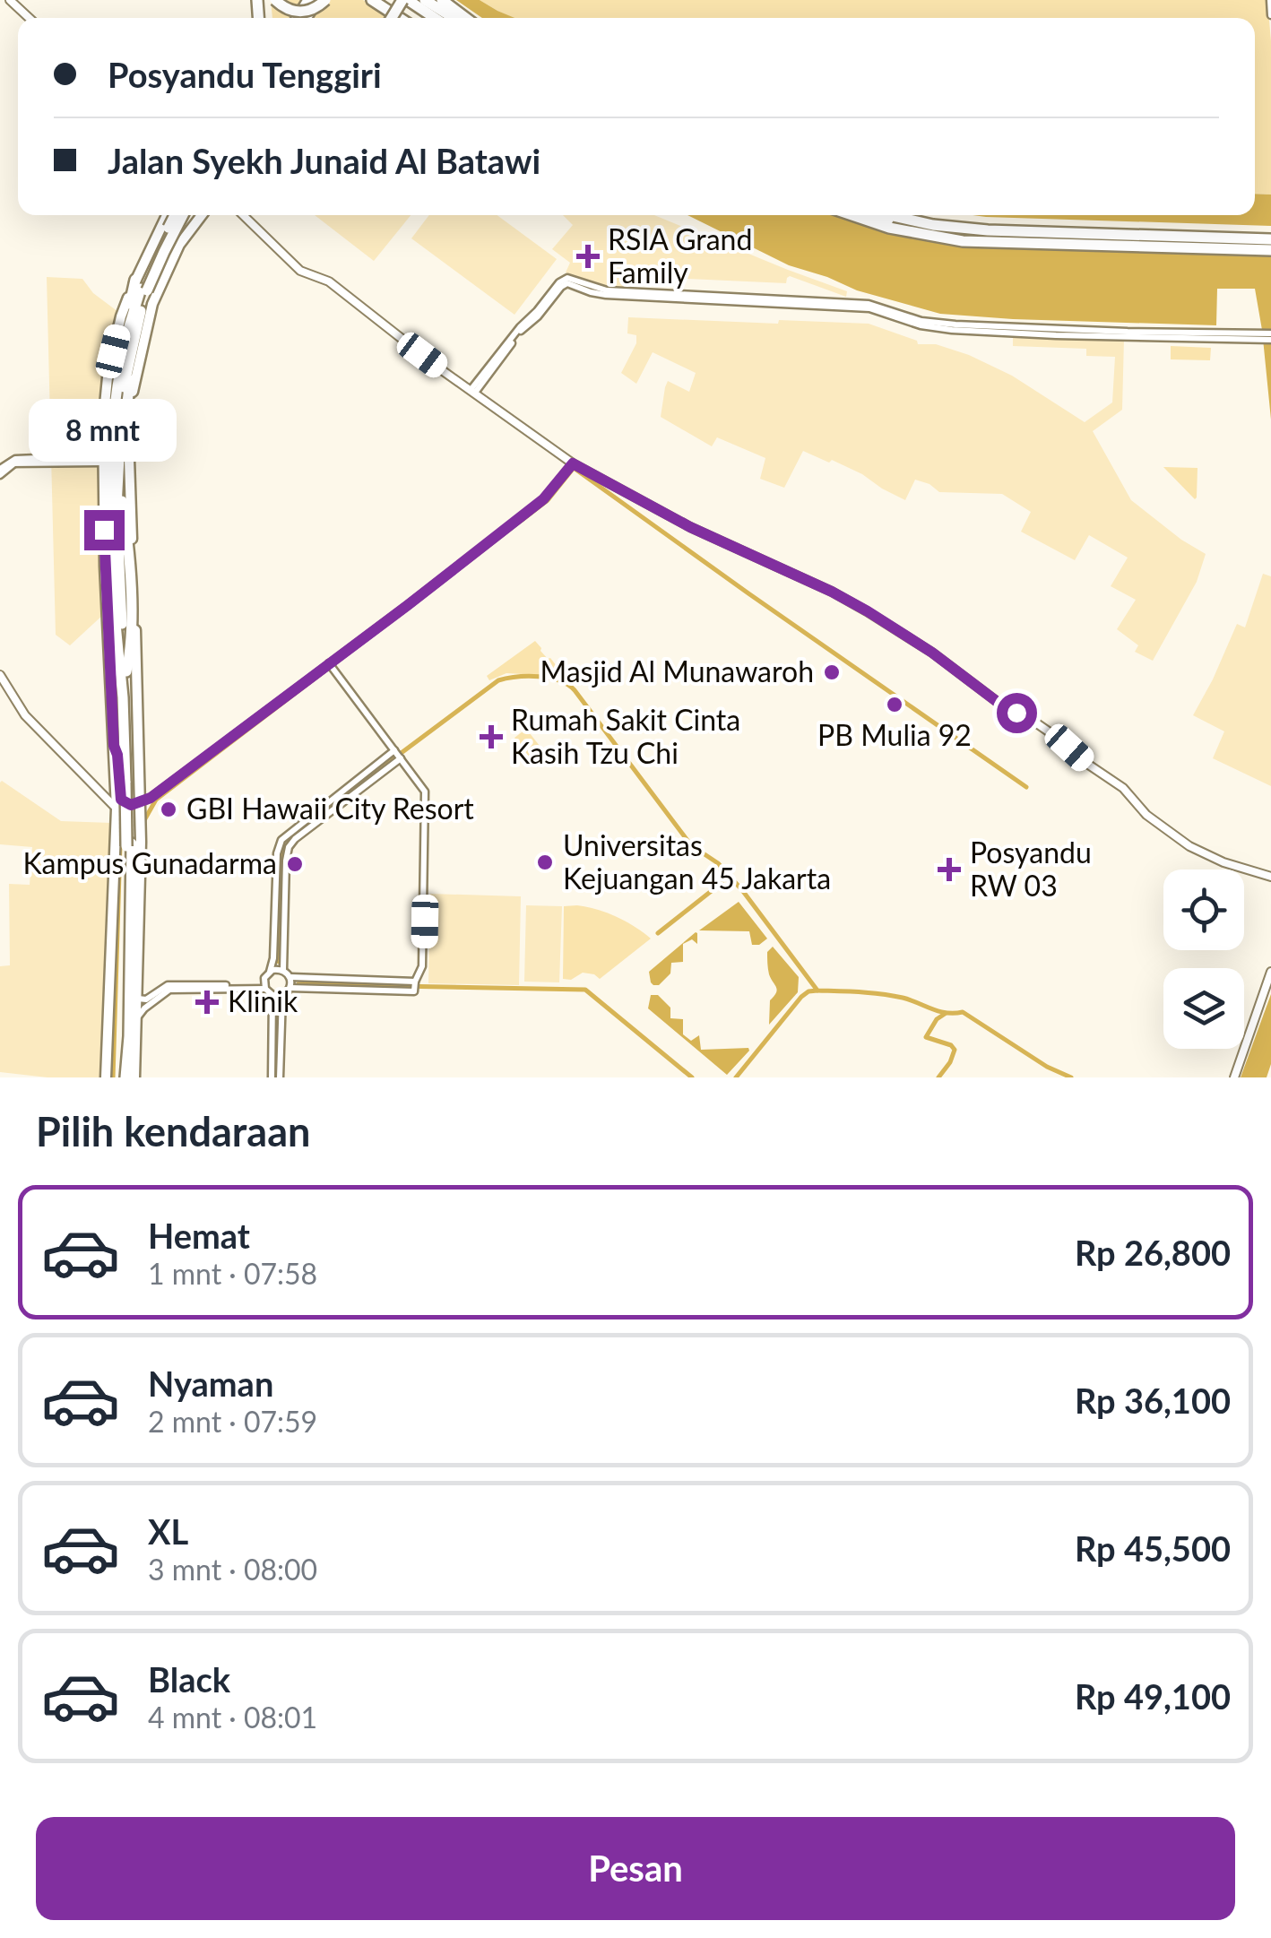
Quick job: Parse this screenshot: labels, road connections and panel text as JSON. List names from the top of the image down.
{
  "places": {
    "health": [
      "RSIA Grand Family",
      "Rumah Sakit Cinta Kasih Tzu Chi",
      "Posyandu RW 03",
      "Klinik"
    ],
    "other": [
      "Masjid Al Munawaroh",
      "PB Mulia 92",
      "GBI Hawaii City Resort",
      "Universitas Kejuangan 45 Jakarta",
      "Kampus Gunadarma"
    ]
  },
  "page": {
    "banner": ["Posyandu Tenggiri", "Jalan Syekh Junaid Al Batawi"],
    "bubble": "8 mnt",
    "heading": "Pilih kendaraan",
    "list": [
      {
        "name": "Hemat",
        "note": "1 mnt · 07:58",
        "value": "Rp 26,800"
      },
      {
        "name": "Nyaman",
        "note": "2 mnt · 07:59",
        "value": "Rp 36,100"
      },
      {
        "name": "XL",
        "note": "3 mnt · 08:00",
        "value": "Rp 45,500"
      },
      {
        "name": "Black",
        "note": "4 mnt · 08:01",
        "value": "Rp 49,100"
      }
    ],
    "buttons": "Pesan"
  }
}
